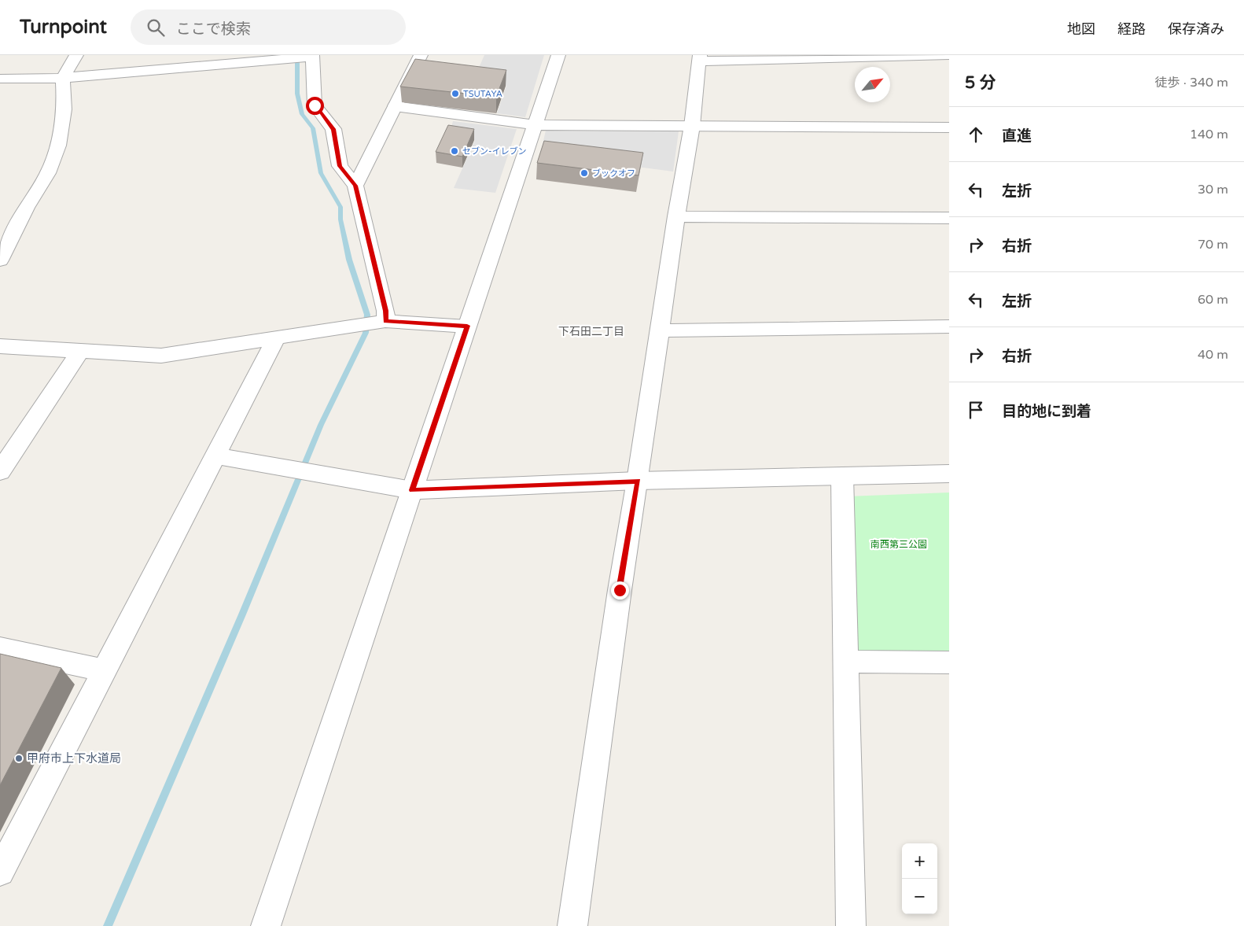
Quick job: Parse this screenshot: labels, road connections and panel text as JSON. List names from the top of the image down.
{
  "districts": ["下石田二丁目"],
  "parks": ["南西第三公園"],
  "places": [
    "TSUTAYA",
    "セブン-イレブン",
    "ブックオフ",
    "甲府市上下水道局"
  ],
  "north": "top right",
  "page": {
    "header": "Turnpoint",
    "search": "ここで検索",
    "nav": ["地図", "経路", "保存済み"],
    "heading": ["5 分", "徒歩 · 340 m"],
    "list": [
      ["直進", "140 m"],
      ["左折", "30 m"],
      ["右折", "70 m"],
      ["左折", "60 m"],
      ["右折", "40 m"],
      "目的地に到着"
    ],
    "map_buttons": ["+", "−"]
  }
}
